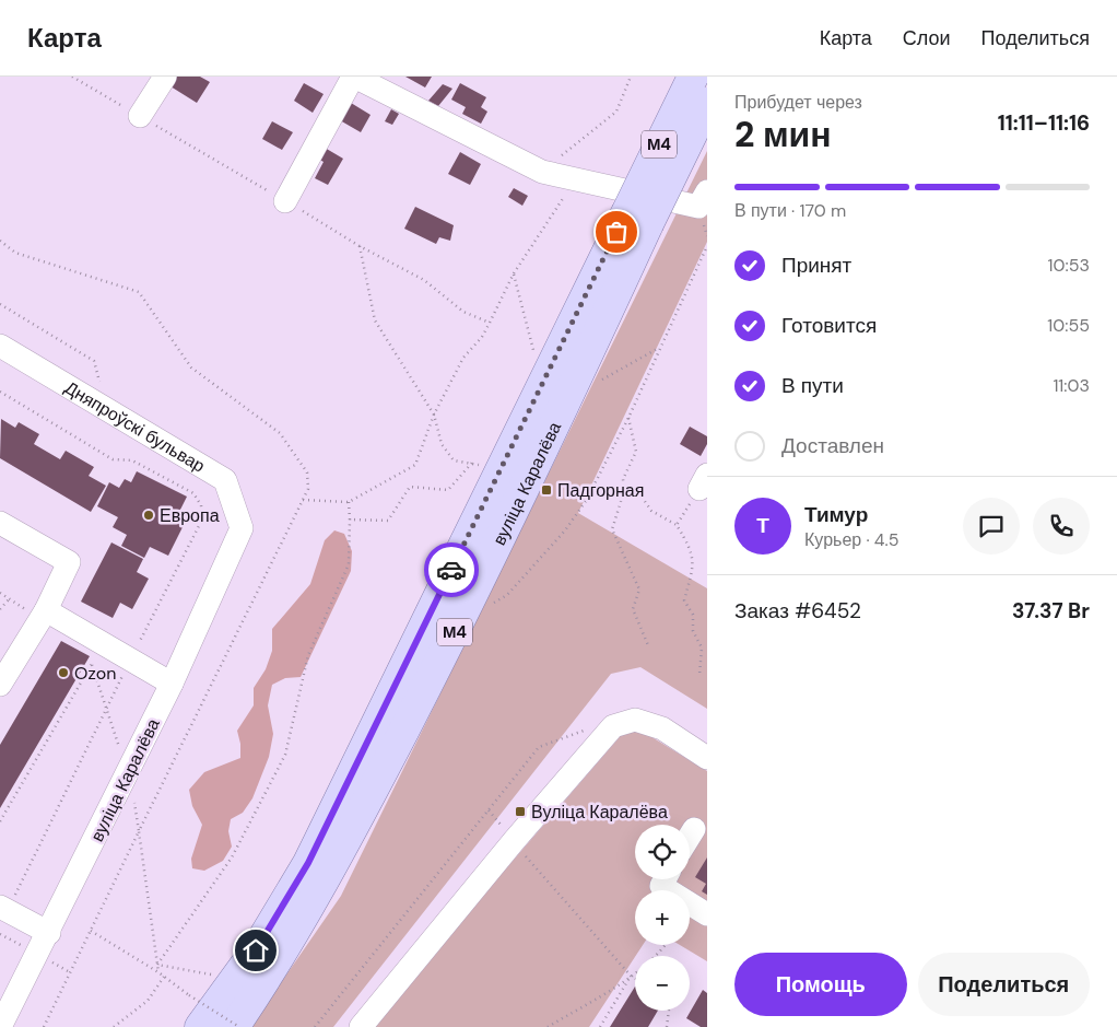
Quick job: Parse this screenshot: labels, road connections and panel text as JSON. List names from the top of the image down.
{
  "streets": {
    "main road": ["М4", "вуліца Каралёва"],
    "street": ["Дняпроўскі бульвар"]
  },
  "crossings": [
    ["Дняпроўскі бульвар", "вуліца Каралёва"]
  ],
  "places": {
    "transit": ["Падгорная", "Вуліца Каралёва"],
    "other": ["Европа", "Ozon"]
  },
  "page": {
    "header": "Карта",
    "nav": ["Карта", "Слои", "Поделиться"],
    "heading": ["2 мин", "Прибудет через", "11:11–11:16"],
    "panel": [
      "Тимур",
      "Курьер · 4.5",
      "Заказ #6452",
      "37.37 Br"
    ],
    "bar": "В пути · 170 m",
    "list": [
      ["Принят", "10:53"],
      ["Готовится", "10:55"],
      ["В пути", "11:03"],
      "Доставлен"
    ],
    "round": "Т",
    "map_buttons": ["+", "−"],
    "buttons": ["Помощь", "Поделиться"]
  }
}
